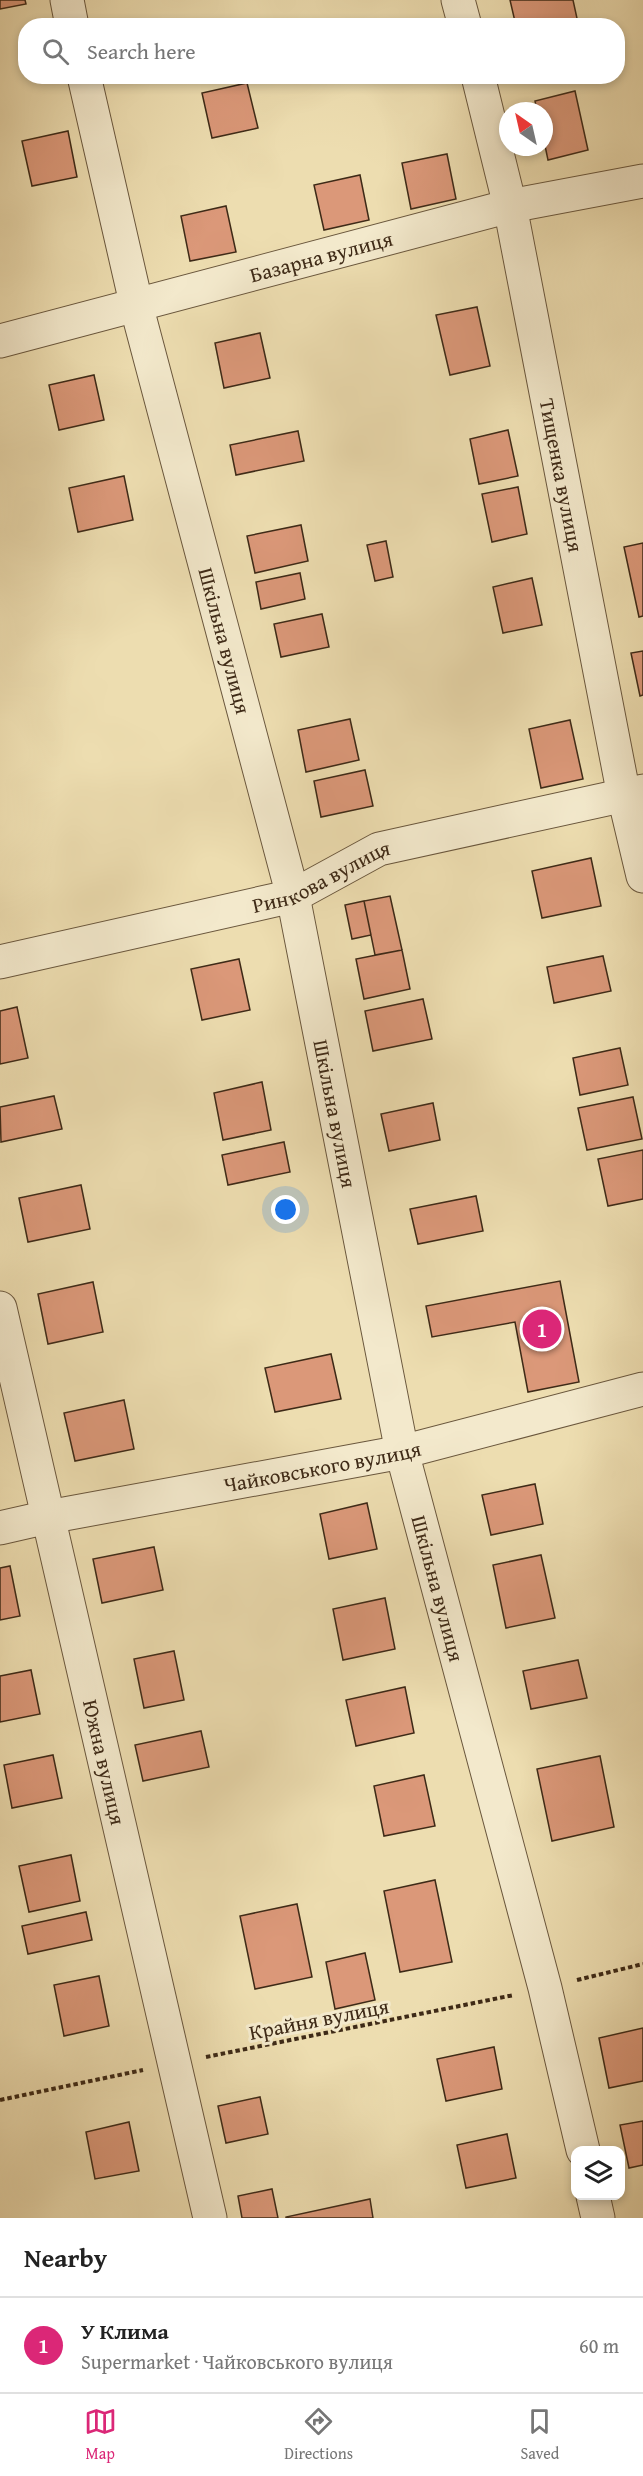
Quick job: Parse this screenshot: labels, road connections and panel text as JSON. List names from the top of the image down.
{
  "streets": {
    "street": [
      "Базарна вулиця",
      "Тищенка вулиця",
      "Шкільна вулиця",
      "Ринкова вулиця",
      "Чайковського вулиця",
      "Южна вулиця"
    ],
    "path": ["Крайня вулиця"]
  },
  "crossings": [
    ["Базарна вулиця", "Тищенка вулиця"],
    ["Базарна вулиця", "Шкільна вулиця"],
    ["Тищенка вулиця", "Ринкова вулиця"],
    ["Шкільна вулиця", "Ринкова вулиця"],
    ["Шкільна вулиця", "Чайковського вулиця"],
    ["Шкільна вулиця", "Крайня вулиця"],
    ["Чайковського вулиця", "Южна вулиця"],
    ["Южна вулиця", "Крайня вулиця"]
  ],
  "north": "top left",
  "page": {
    "search": "Search here",
    "pins": "1",
    "heading": "Nearby",
    "list": [
      {
        "mark": "1",
        "name": "У Клима",
        "note": "Supermarket · Чайковського вулиця",
        "value": "60 m"
      }
    ],
    "nav": ["Map", "Directions", "Saved"]
  }
}
